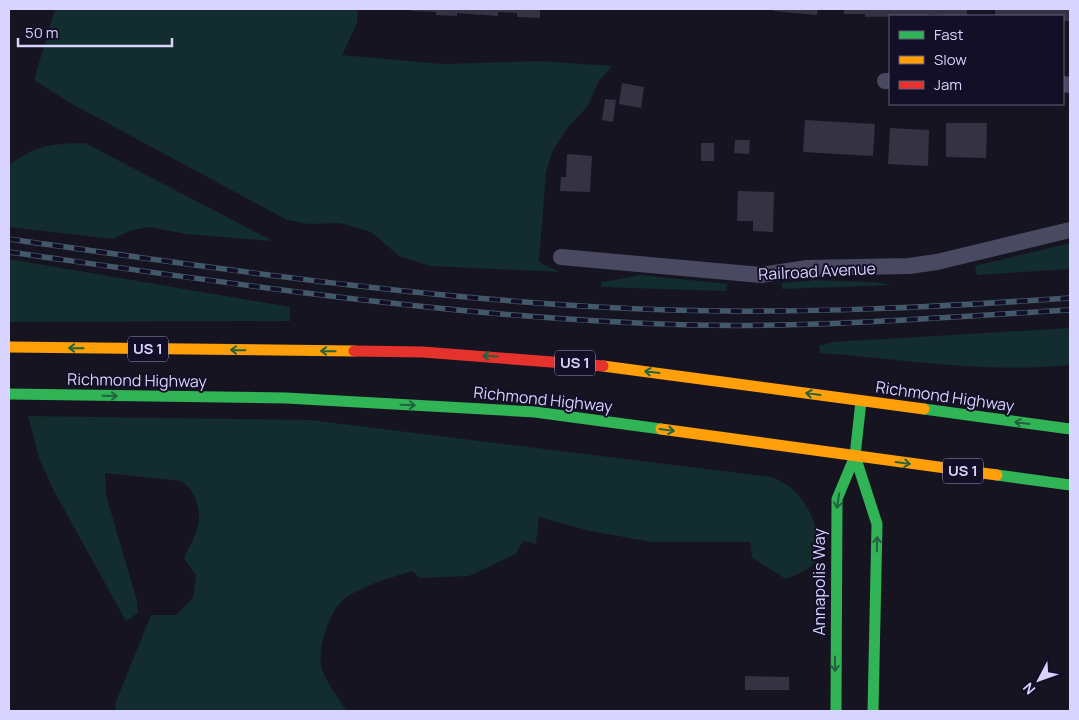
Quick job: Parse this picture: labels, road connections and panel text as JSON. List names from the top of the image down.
{
  "streets": {
    "main road": ["US 1", "Richmond Highway", "Annapolis Way"],
    "street": ["Railroad Avenue"]
  },
  "crossings": [
    ["Richmond Highway", "Annapolis Way"]
  ],
  "legend": ["Fast", "Slow", "Jam"],
  "scale_bar": "50 m",
  "north": "bottom left"
}
